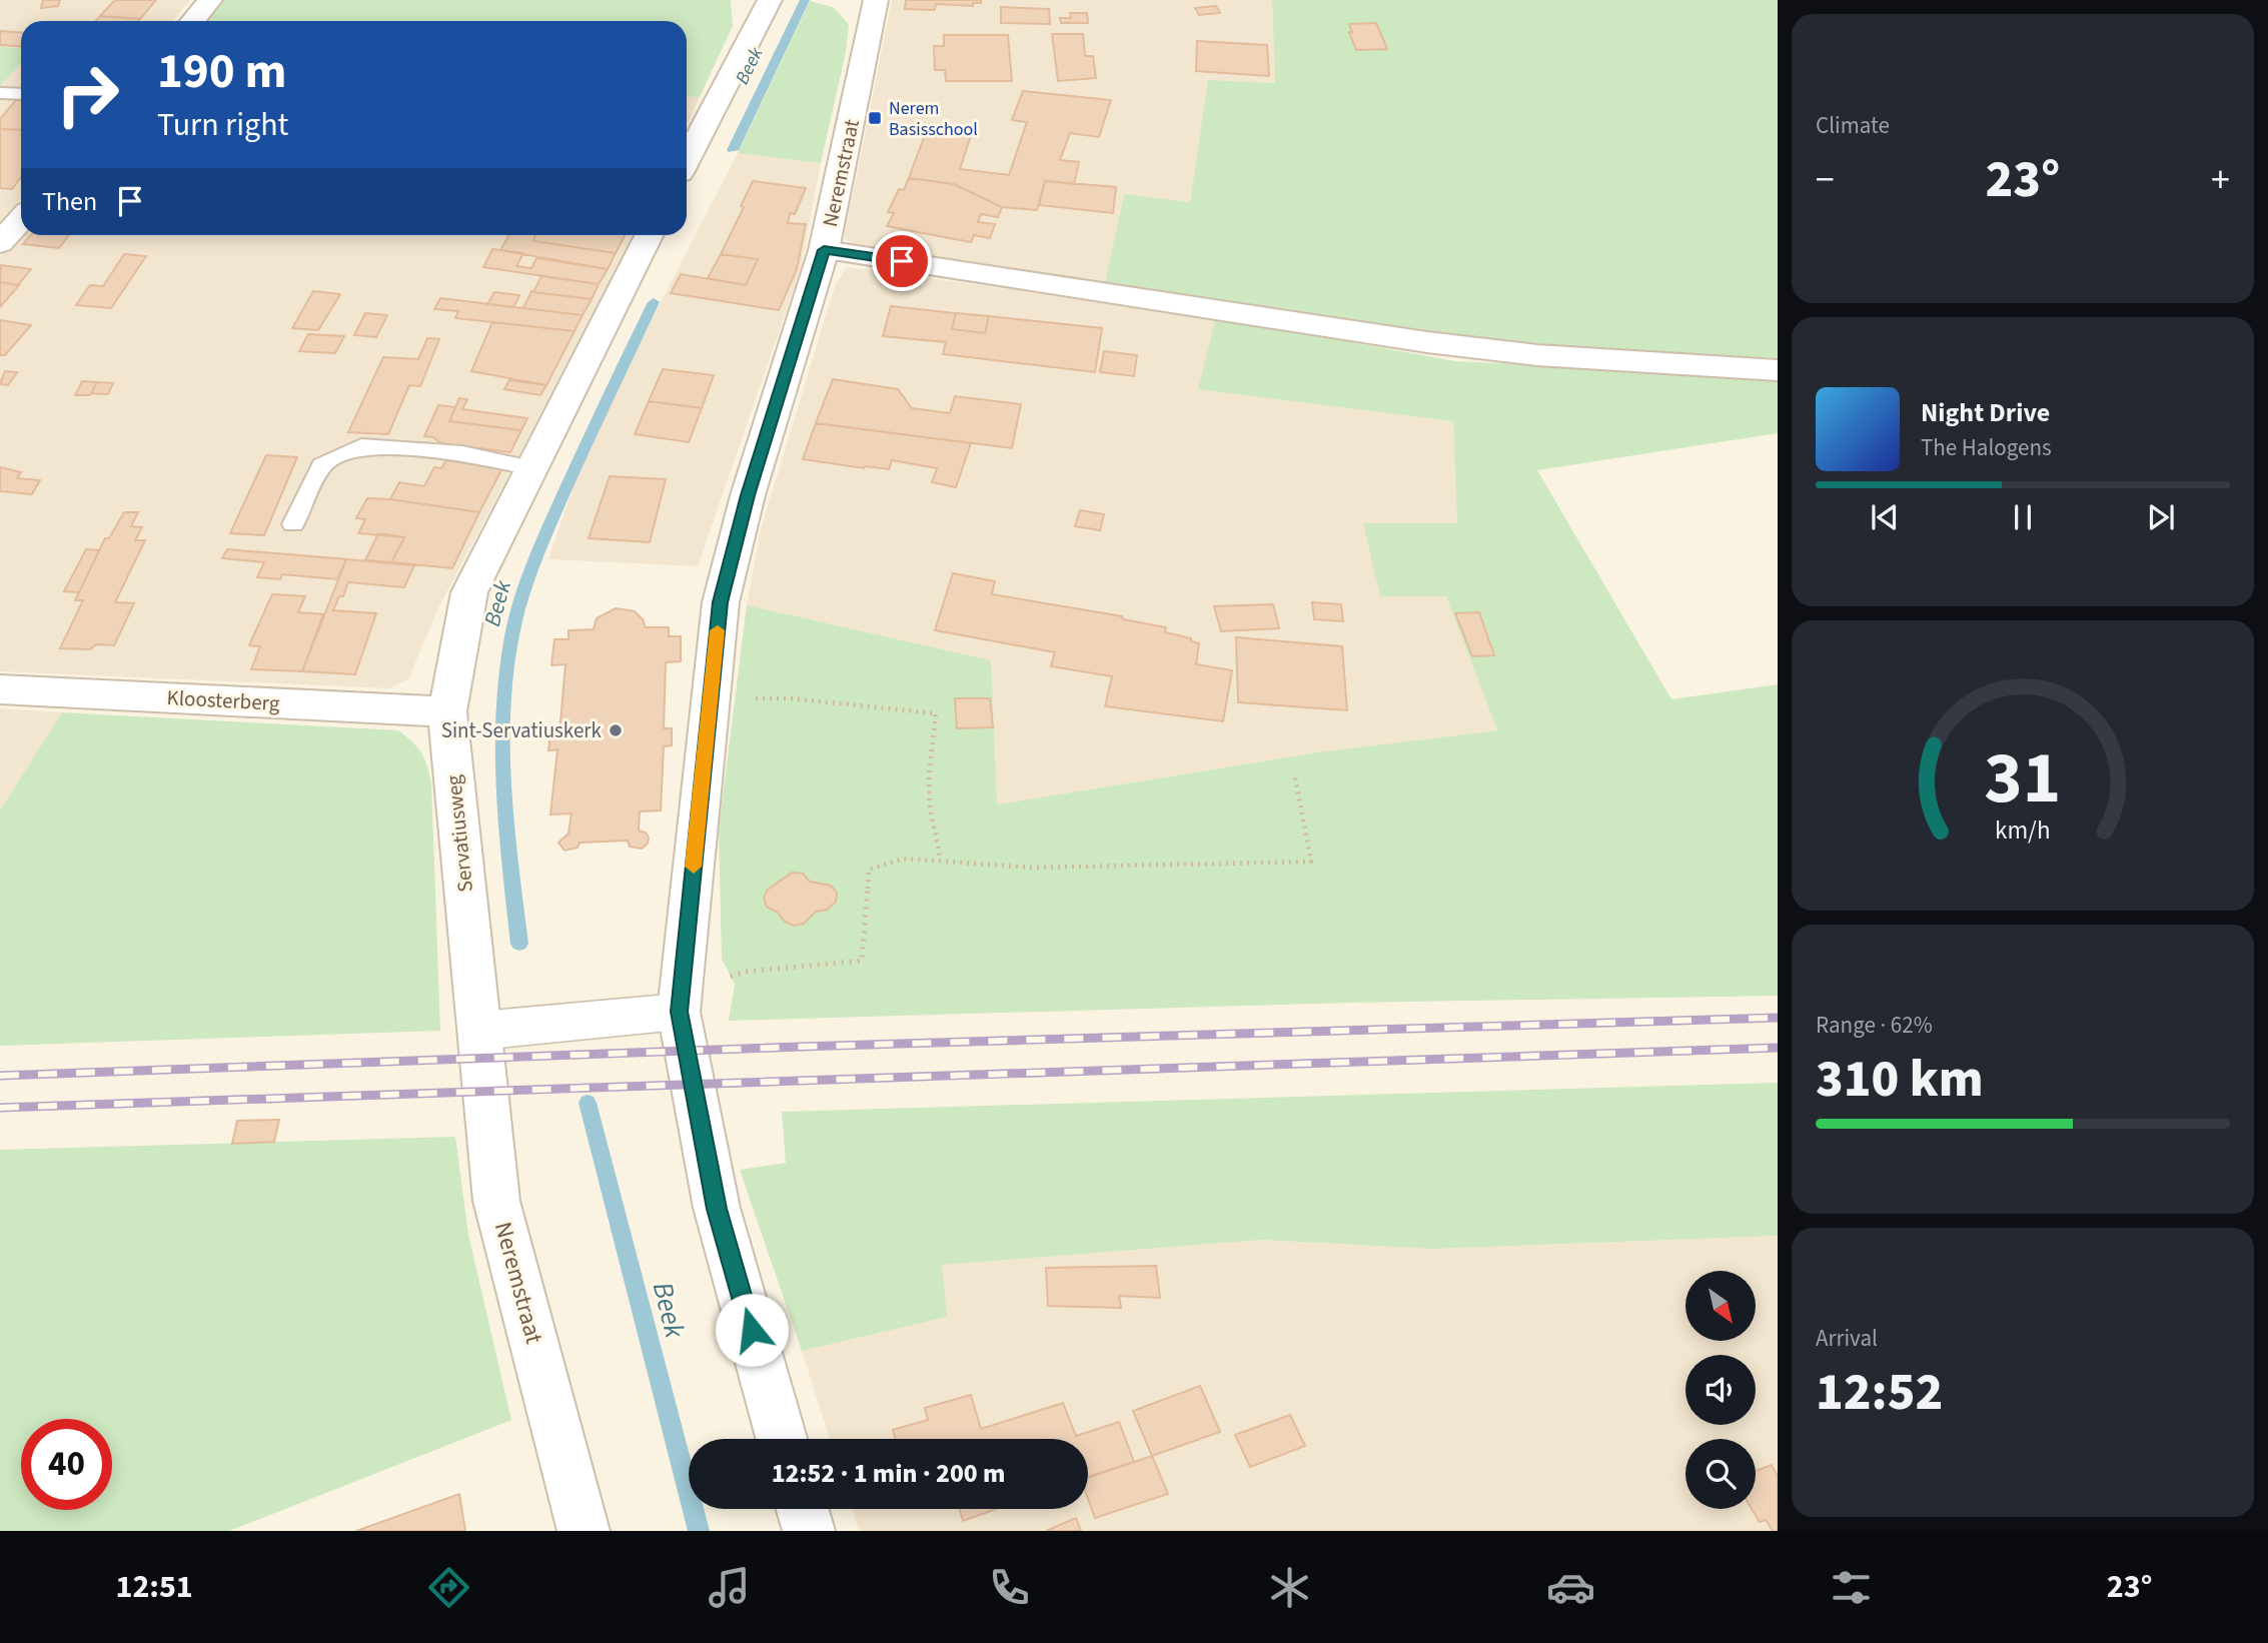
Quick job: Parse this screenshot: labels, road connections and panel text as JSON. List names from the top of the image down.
{
  "streets": {
    "street": ["Neremstraat", "Kloosterberg", "Servatiusweg"]
  },
  "crossings": [
    ["Neremstraat", "Servatiusweg"],
    ["Kloosterberg", "Servatiusweg"]
  ],
  "water": ["Beek"],
  "places": {
    "transit": ["Nerem Basisschool"],
    "other": ["Sint-Servatiuskerk"]
  },
  "north": "bottom right",
  "page": {
    "tile": [
      "Climate",
      ["Range · 62%", "310 km"],
      ["Arrival", "12:52"]
    ],
    "turn": ["190 m", "Turn right"],
    "heat": ["−", "23°", "+"],
    "then": "Then",
    "song": ["Night Drive", "The Halogens"],
    "limit": "40",
    "trip": "12:52 · 1 min · 200 m",
    "tabs": ["12:51", "23°"],
    "gauge": ["31", "km/h"]
  }
}
